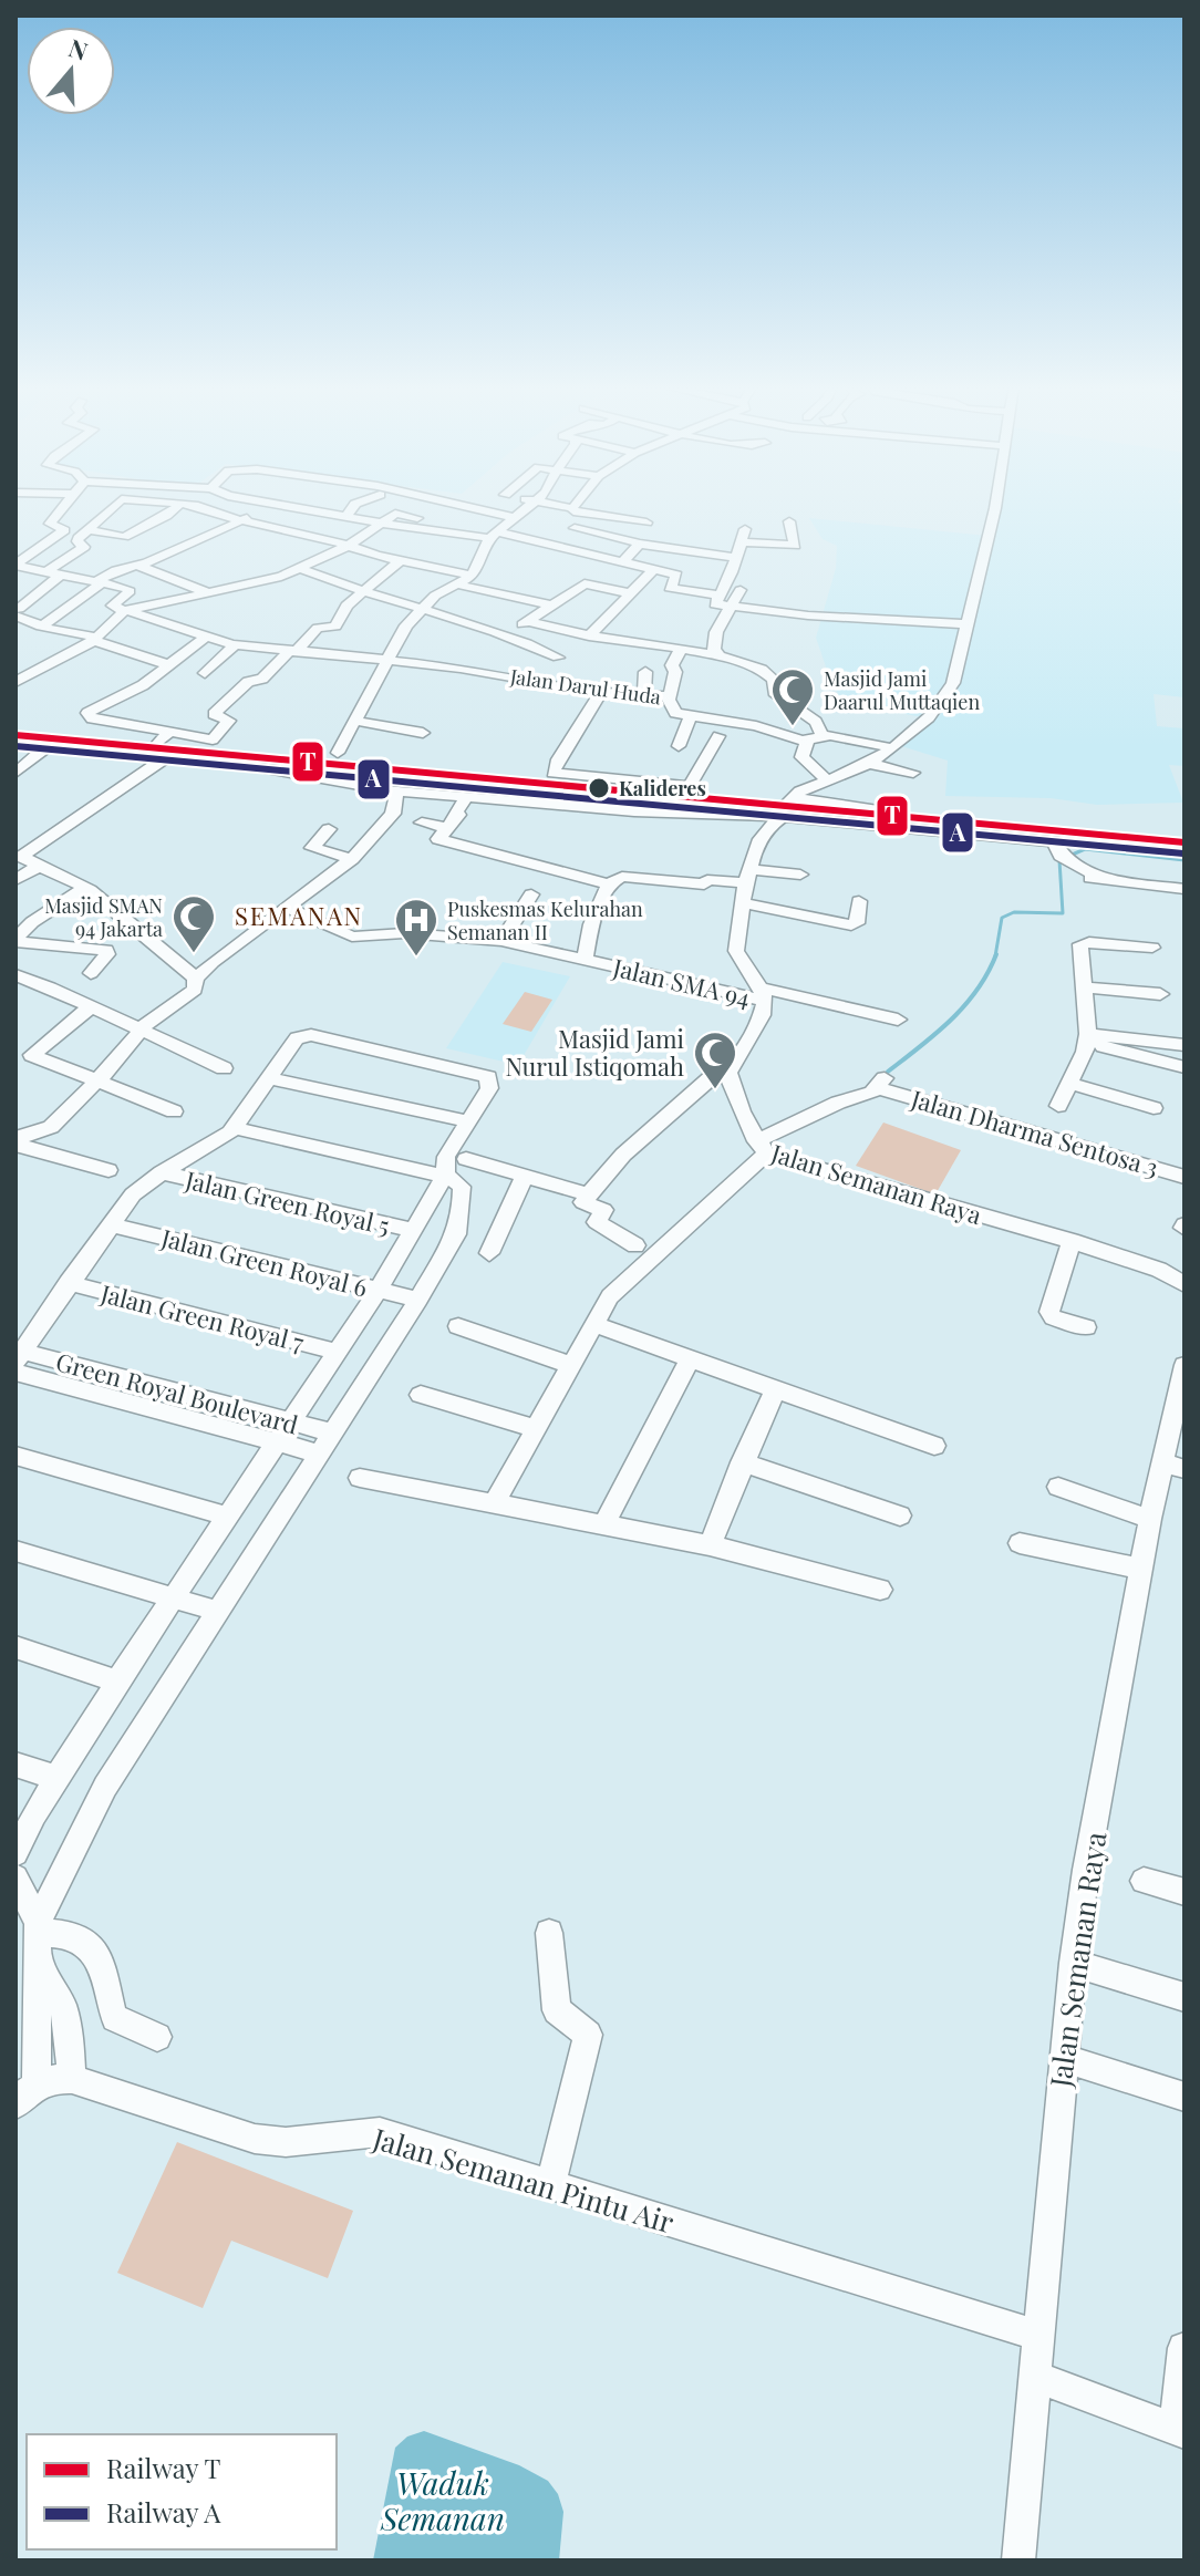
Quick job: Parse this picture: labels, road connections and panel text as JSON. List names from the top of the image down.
{
  "streets": {
    "street": [
      "Jalan Darul Huda",
      "Jalan SMA 94",
      "Jalan Dharma Sentosa 3",
      "Jalan Semanan Raya",
      "Jalan Green Royal 5",
      "Jalan Green Royal 6",
      "Jalan Green Royal 7",
      "Green Royal Boulevard",
      "Jalan Semanan Pintu Air"
    ]
  },
  "crossings": [
    ["Jalan Dharma Sentosa 3", "Jalan Semanan Raya"],
    ["Jalan Semanan Raya", "Jalan Semanan Pintu Air"]
  ],
  "districts": ["SEMANAN"],
  "water": ["Waduk Semanan"],
  "places": {
    "mosque": ["Masjid Jami Daarul Muttaqien", "Masjid SMAN 94 Jakarta", "Masjid Jami Nurul Istiqomah"],
    "other": ["Kalideres"],
    "hospital": ["Puskesmas Kelurahan Semanan II"]
  },
  "lines": ["rail line T", "rail line A"],
  "legend": ["Railway T", "Railway A"],
  "north": "top"
}
